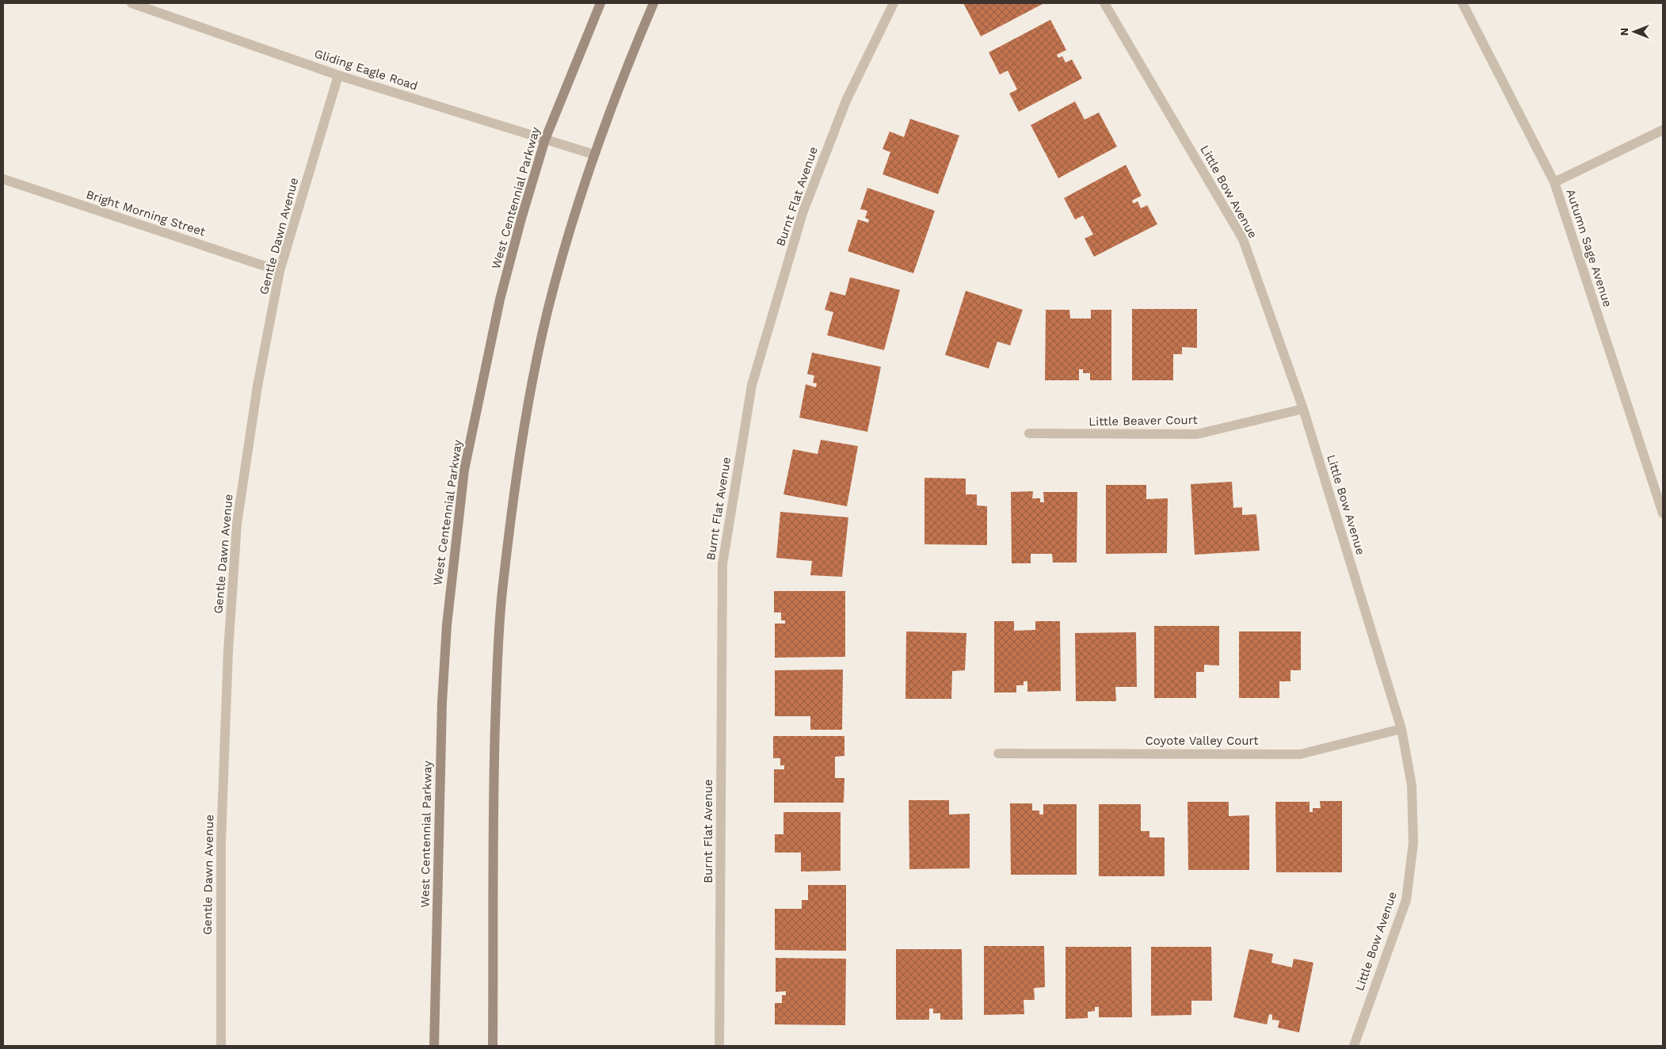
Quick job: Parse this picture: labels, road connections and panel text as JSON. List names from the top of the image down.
{
  "streets": {
    "main road": ["West Centennial Parkway"],
    "street": [
      "Gliding Eagle Road",
      "Little Bow Avenue",
      "Burnt Flat Avenue",
      "Bright Morning Street",
      "Gentle Dawn Avenue",
      "Autumn Sage Avenue",
      "Little Beaver Court",
      "Coyote Valley Court"
    ]
  },
  "crossings": [
    ["Gliding Eagle Road", "West Centennial Parkway"],
    ["Gliding Eagle Road", "Gentle Dawn Avenue"],
    ["Little Bow Avenue", "Little Beaver Court"],
    ["Little Bow Avenue", "Coyote Valley Court"],
    ["Bright Morning Street", "Gentle Dawn Avenue"]
  ],
  "north": "left"
}
